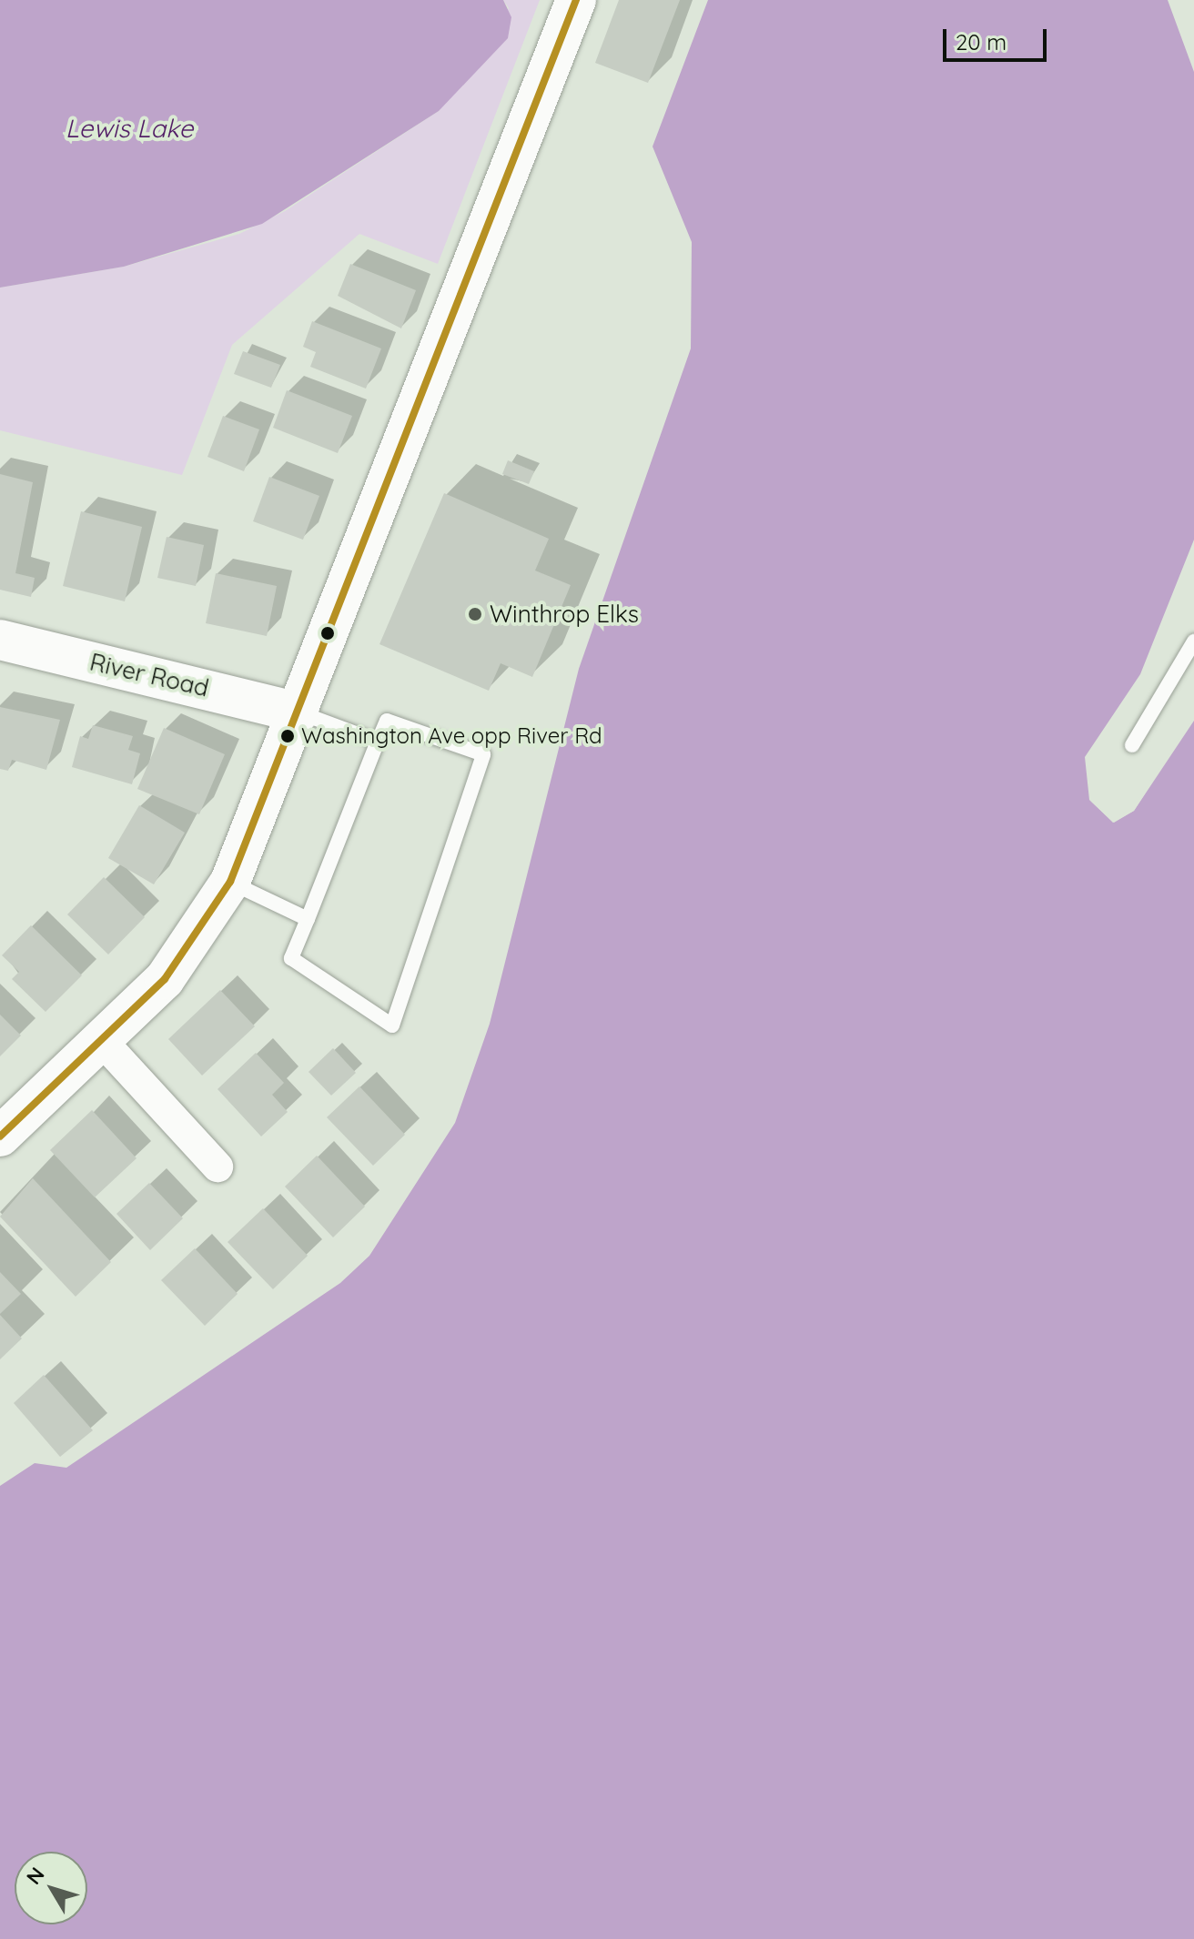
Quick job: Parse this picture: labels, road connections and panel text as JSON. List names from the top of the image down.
{
  "streets": {
    "main road": ["River Road"]
  },
  "water": ["Lewis Lake"],
  "places": ["Winthrop Elks", "Washington Ave opp River Rd"],
  "scale_bar": "20 m",
  "north": "top left"
}
